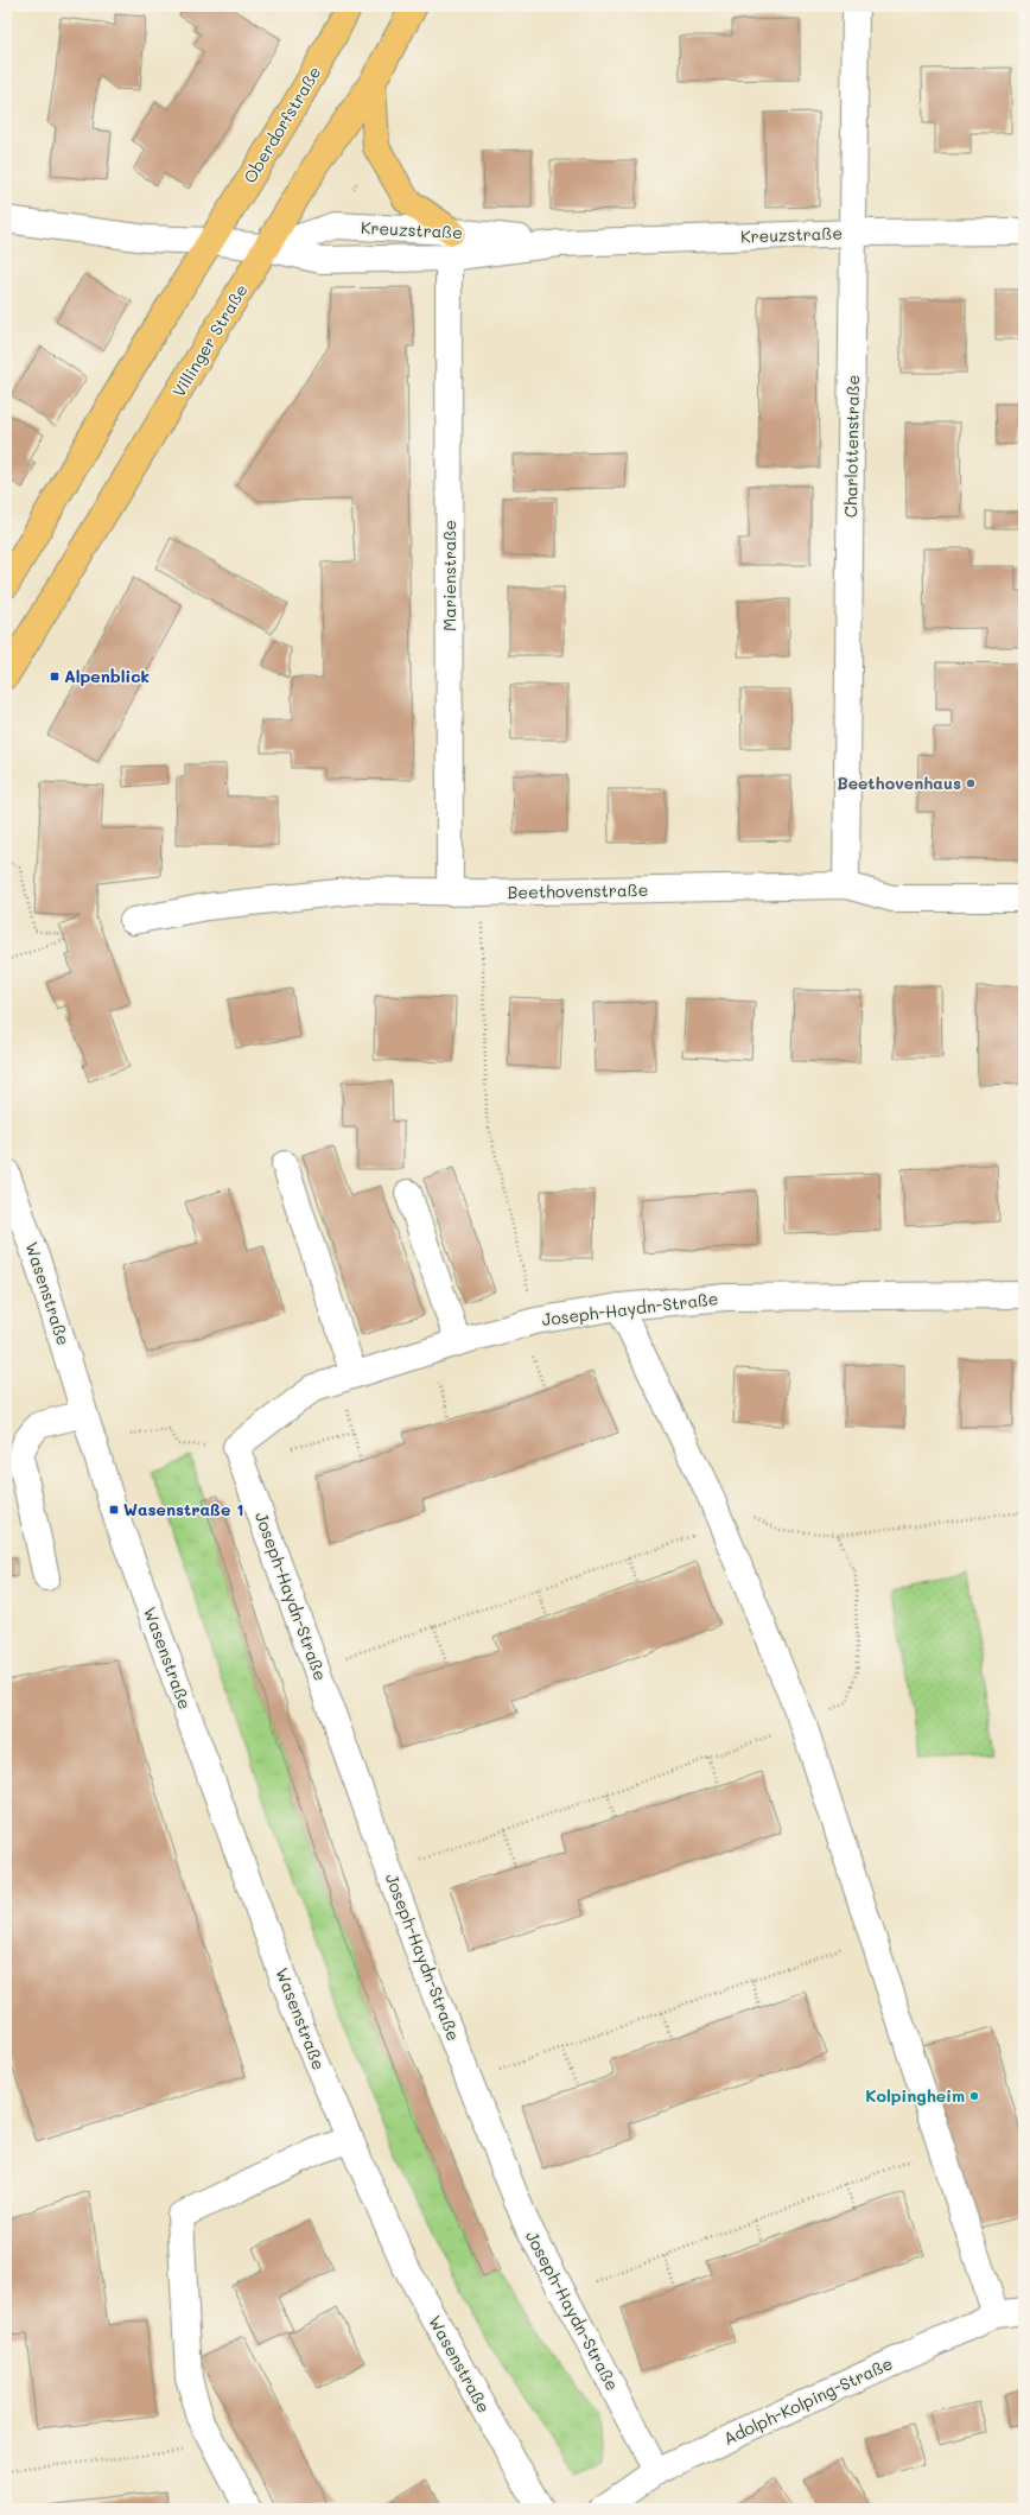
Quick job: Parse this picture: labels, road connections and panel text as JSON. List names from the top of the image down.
{
  "streets": {
    "main road": ["Oberdorfstraße", "Villinger Straße"],
    "street": [
      "Kreuzstraße",
      "Charlottenstraße",
      "Marienstraße",
      "Beethovenstraße",
      "Wasenstraße",
      "Joseph-Haydn-Straße",
      "Adolph-Kolping-Straße"
    ]
  },
  "crossings": [
    ["Oberdorfstraße", "Kreuzstraße"],
    ["Kreuzstraße", "Villinger Straße"],
    ["Kreuzstraße", "Charlottenstraße"],
    ["Kreuzstraße", "Marienstraße"],
    ["Charlottenstraße", "Beethovenstraße"],
    ["Marienstraße", "Beethovenstraße"],
    ["Joseph-Haydn-Straße", "Adolph-Kolping-Straße"]
  ],
  "places": {
    "transit": ["Alpenblick", "Wasenstraße 1"],
    "other": ["Beethovenhaus", "Kolpingheim"]
  }
}
